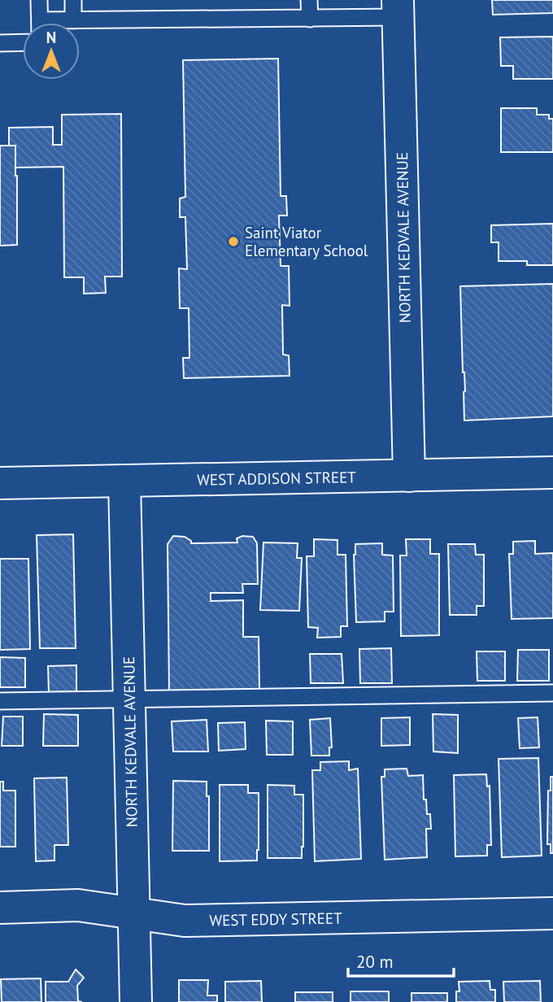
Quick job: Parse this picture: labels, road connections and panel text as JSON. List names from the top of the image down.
{
  "streets": {
    "street": ["NORTH KEDVALE AVENUE", "WEST ADDISON STREET", "WEST EDDY STREET"]
  },
  "crossings": [
    ["NORTH KEDVALE AVENUE", "WEST ADDISON STREET"],
    ["NORTH KEDVALE AVENUE", "WEST EDDY STREET"]
  ],
  "places": ["Saint Viator Elementary School"],
  "scale_bar": "20 m",
  "north": "top"
}
